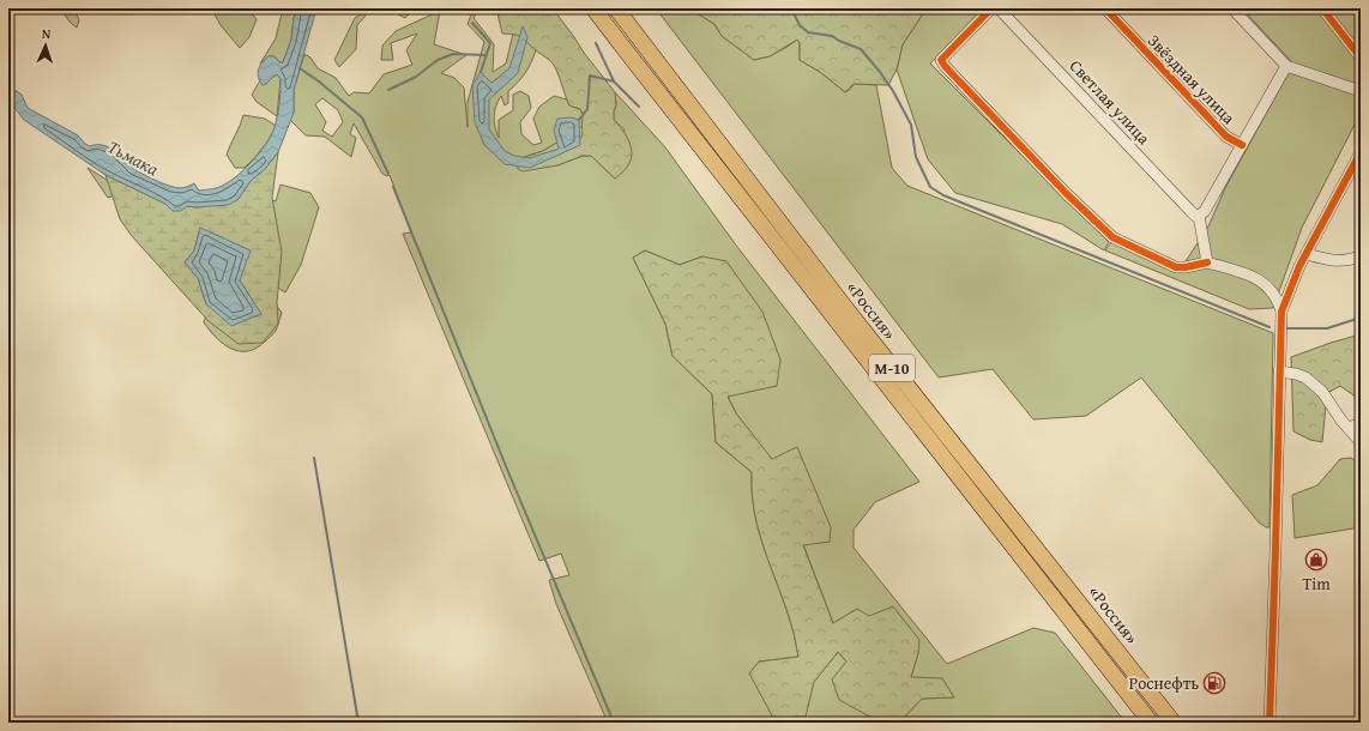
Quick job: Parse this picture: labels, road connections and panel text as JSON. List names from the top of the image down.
{
  "streets": {
    "highway": ["«Россия»", "М-10"],
    "street": ["Звёздная улица", "Светлая улица"]
  },
  "water": ["Тьмака"],
  "places": {
    "shop": ["Tim"],
    "fuel station": ["Роснефть"]
  },
  "north": "top"
}
